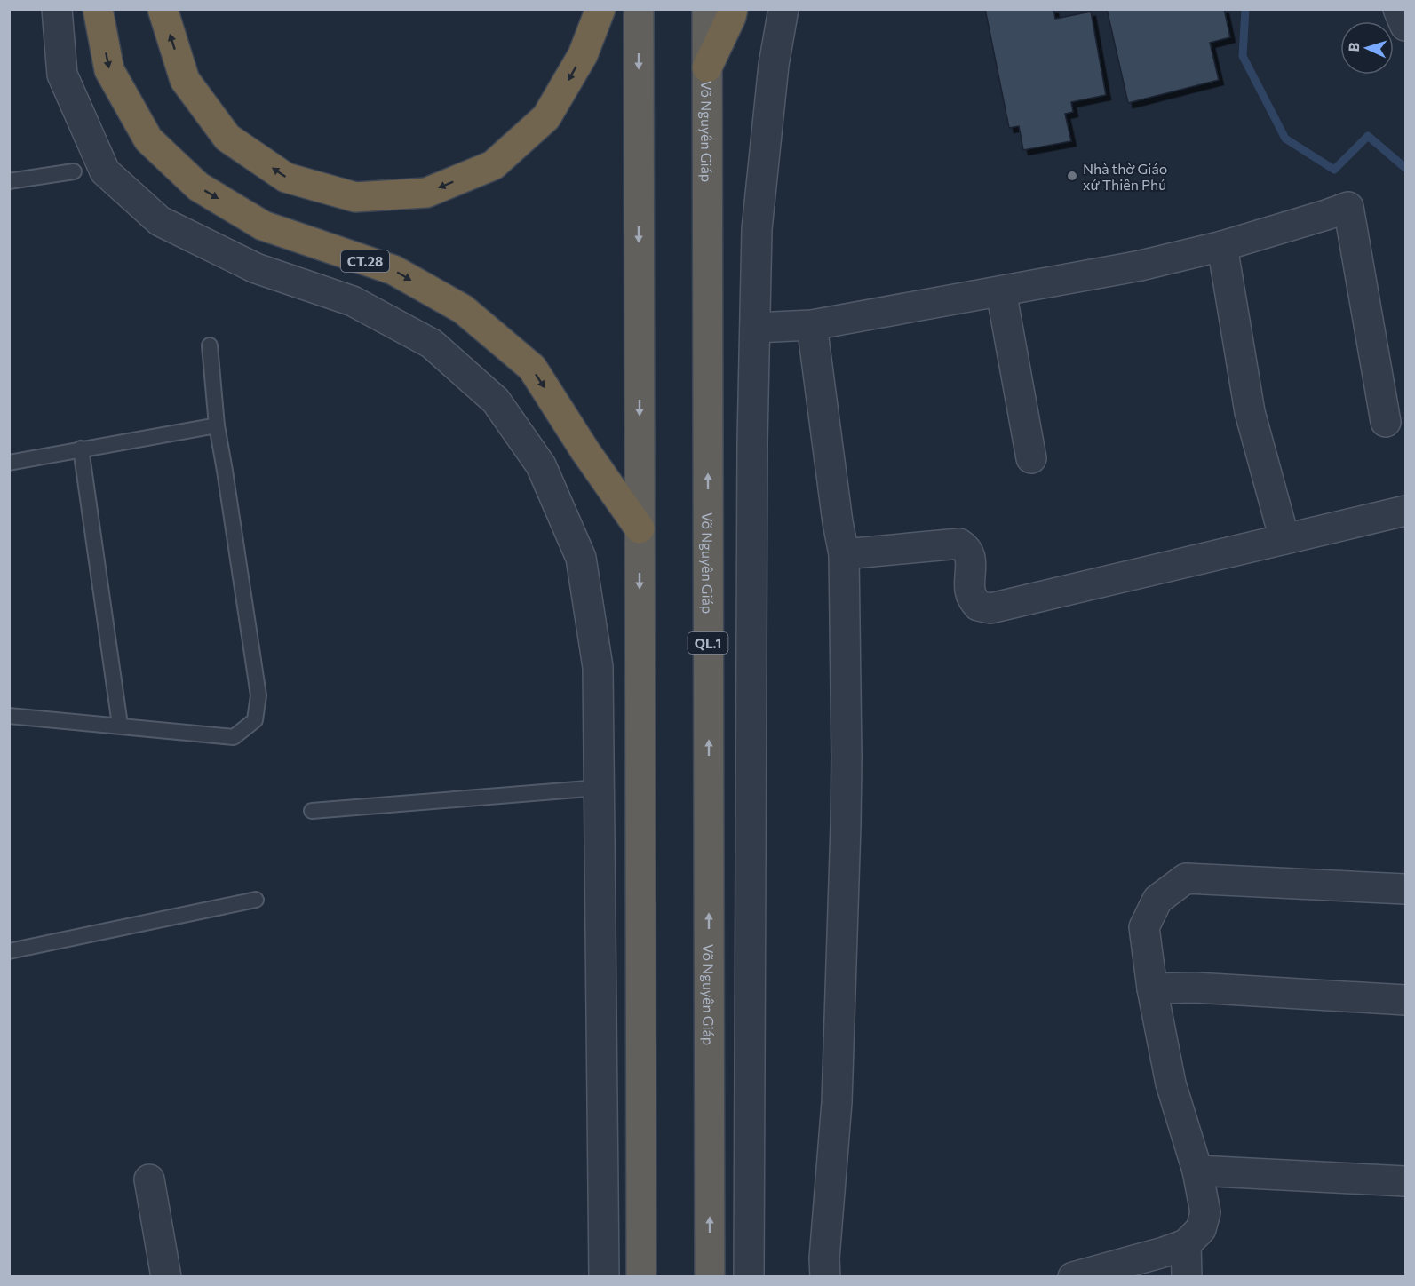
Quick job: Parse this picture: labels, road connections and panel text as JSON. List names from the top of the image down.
{
  "streets": {
    "highway": ["Võ Nguyên Giáp", "CT.28", "QL.1"]
  },
  "places": ["Nhà thờ Giáo xứ Thiên Phú"],
  "north": "left"
}
